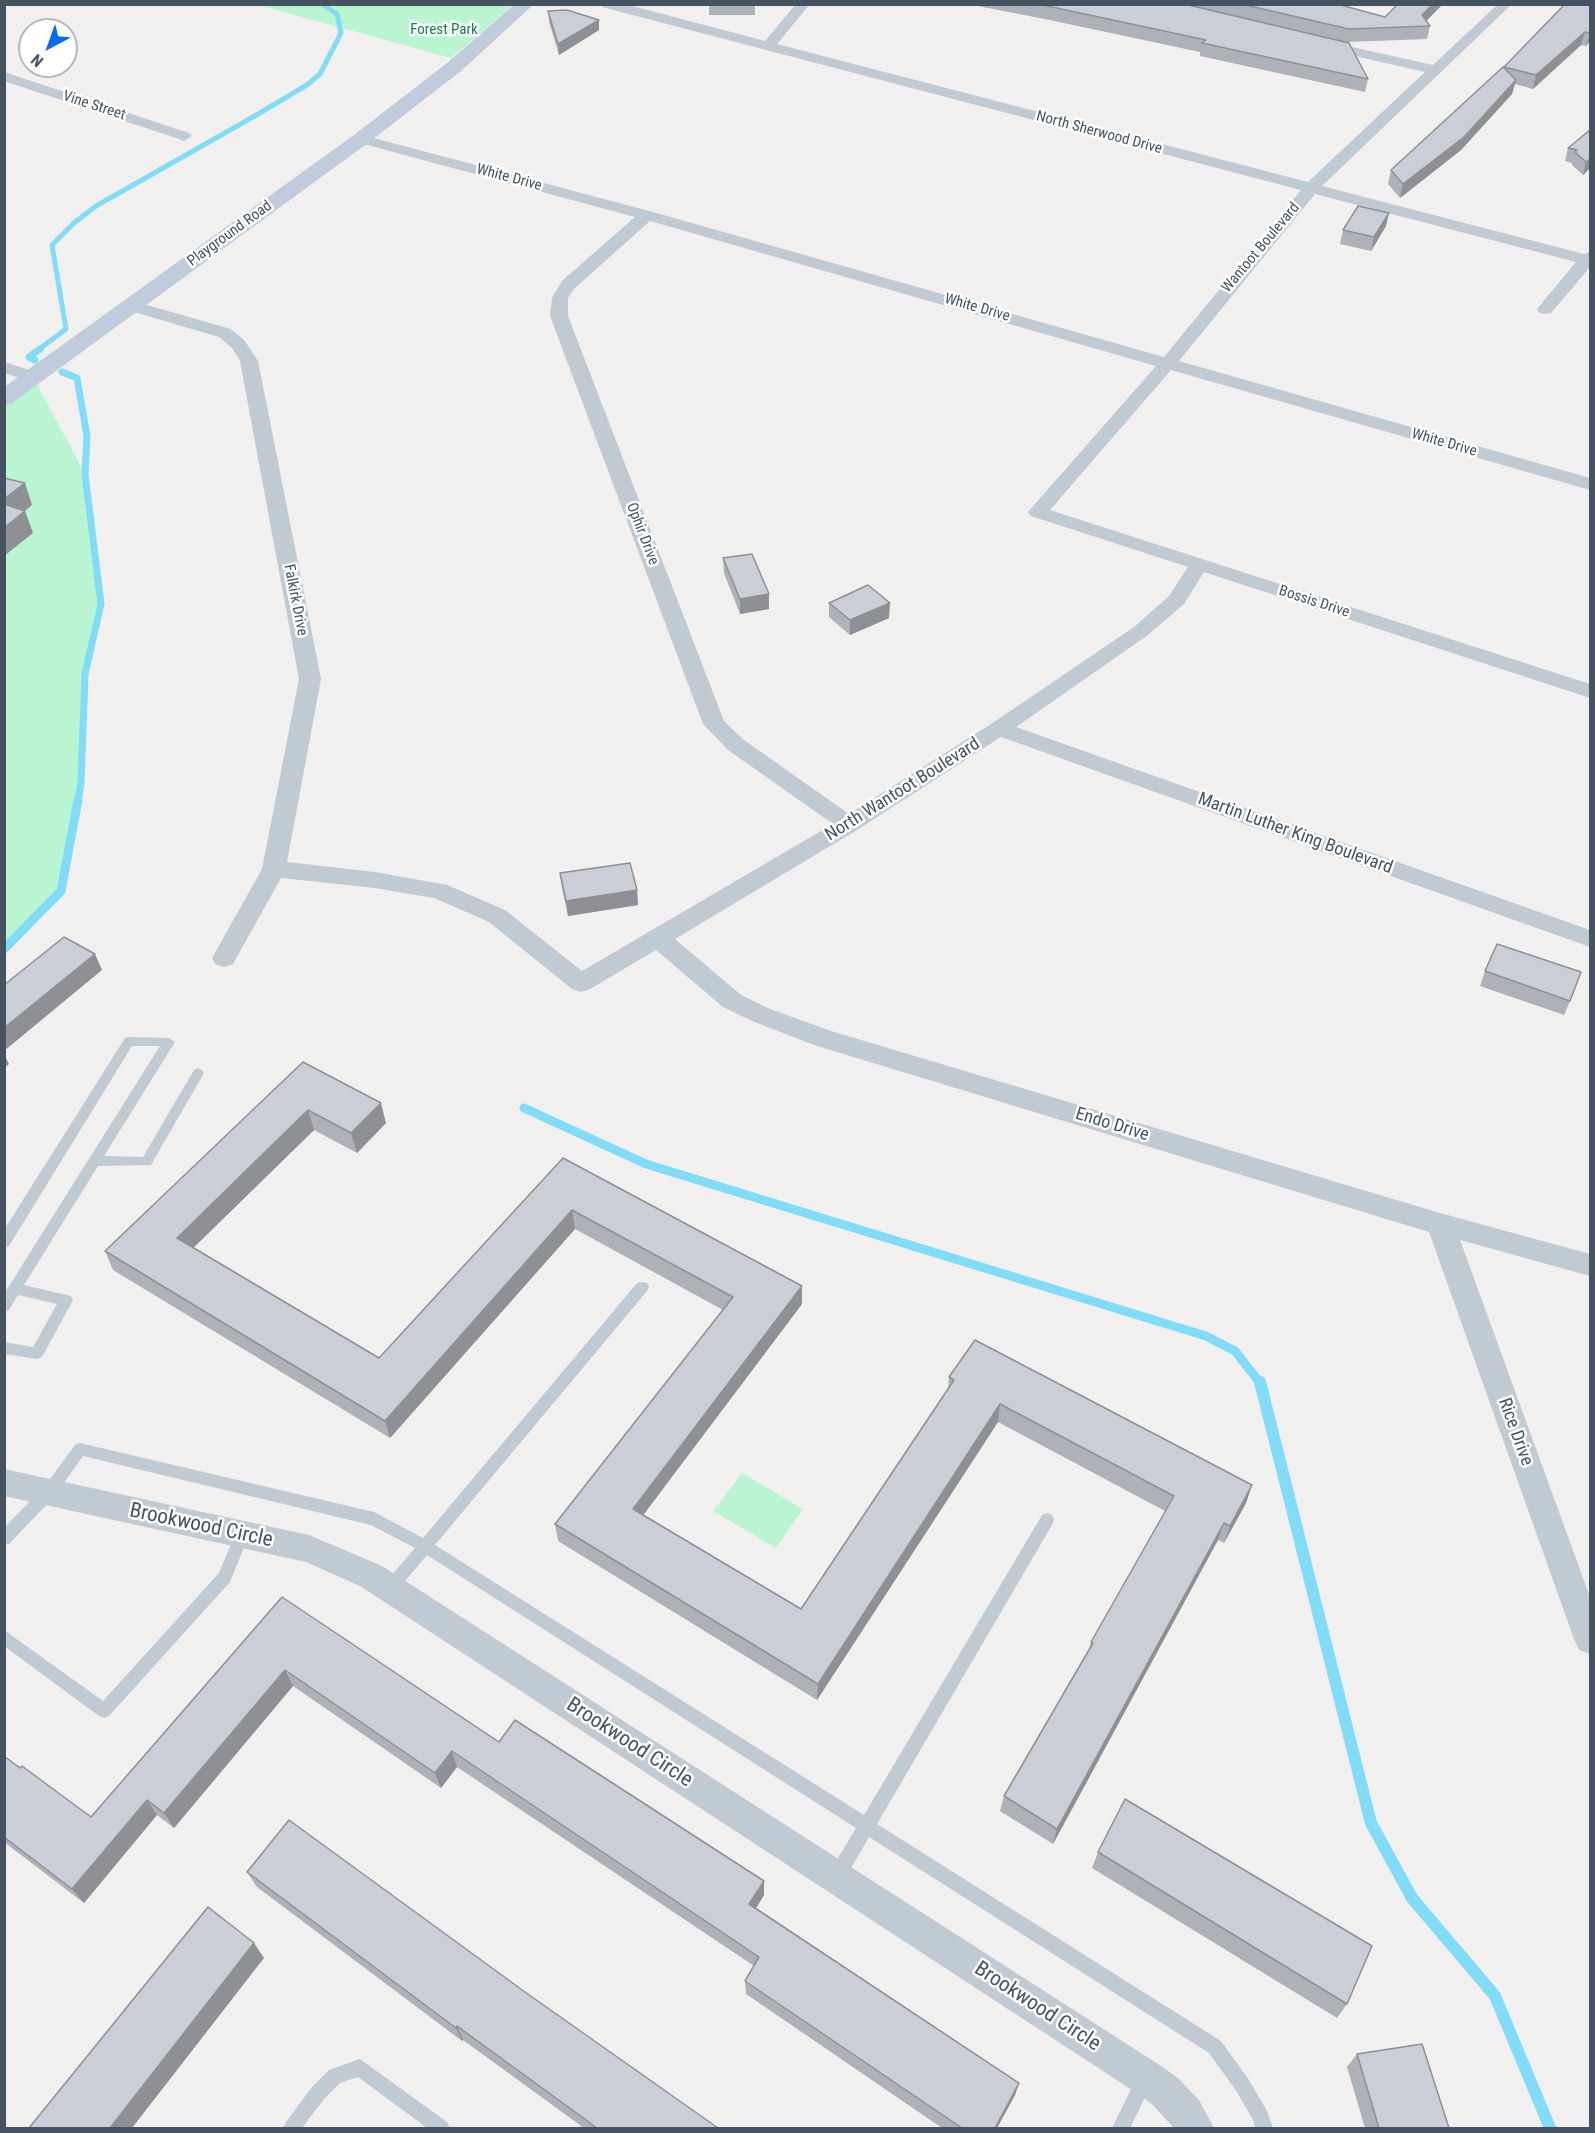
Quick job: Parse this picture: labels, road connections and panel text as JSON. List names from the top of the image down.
{
  "streets": {
    "main road": ["Playground Road"],
    "street": [
      "Vine Street",
      "North Sherwood Drive",
      "White Drive",
      "Wantoot Boulevard",
      "Ophir Drive",
      "Falkirk Drive",
      "Bossis Drive",
      "North Wantoot Boulevard",
      "Martin Luther King Boulevard",
      "Endo Drive",
      "Rice Drive",
      "Brookwood Circle"
    ]
  },
  "crossings": [
    ["North Sherwood Drive", "Wantoot Boulevard"],
    ["White Drive", "Playground Road"],
    ["White Drive", "Wantoot Boulevard"],
    ["White Drive", "Ophir Drive"],
    ["Playground Road", "Falkirk Drive"],
    ["Wantoot Boulevard", "Bossis Drive"],
    ["Ophir Drive", "North Wantoot Boulevard"],
    ["Falkirk Drive", "North Wantoot Boulevard"],
    ["Bossis Drive", "North Wantoot Boulevard"],
    ["North Wantoot Boulevard", "Martin Luther King Boulevard"],
    ["North Wantoot Boulevard", "Endo Drive"],
    ["Endo Drive", "Rice Drive"]
  ],
  "parks": ["Forest Park"],
  "north": "bottom left"
}
